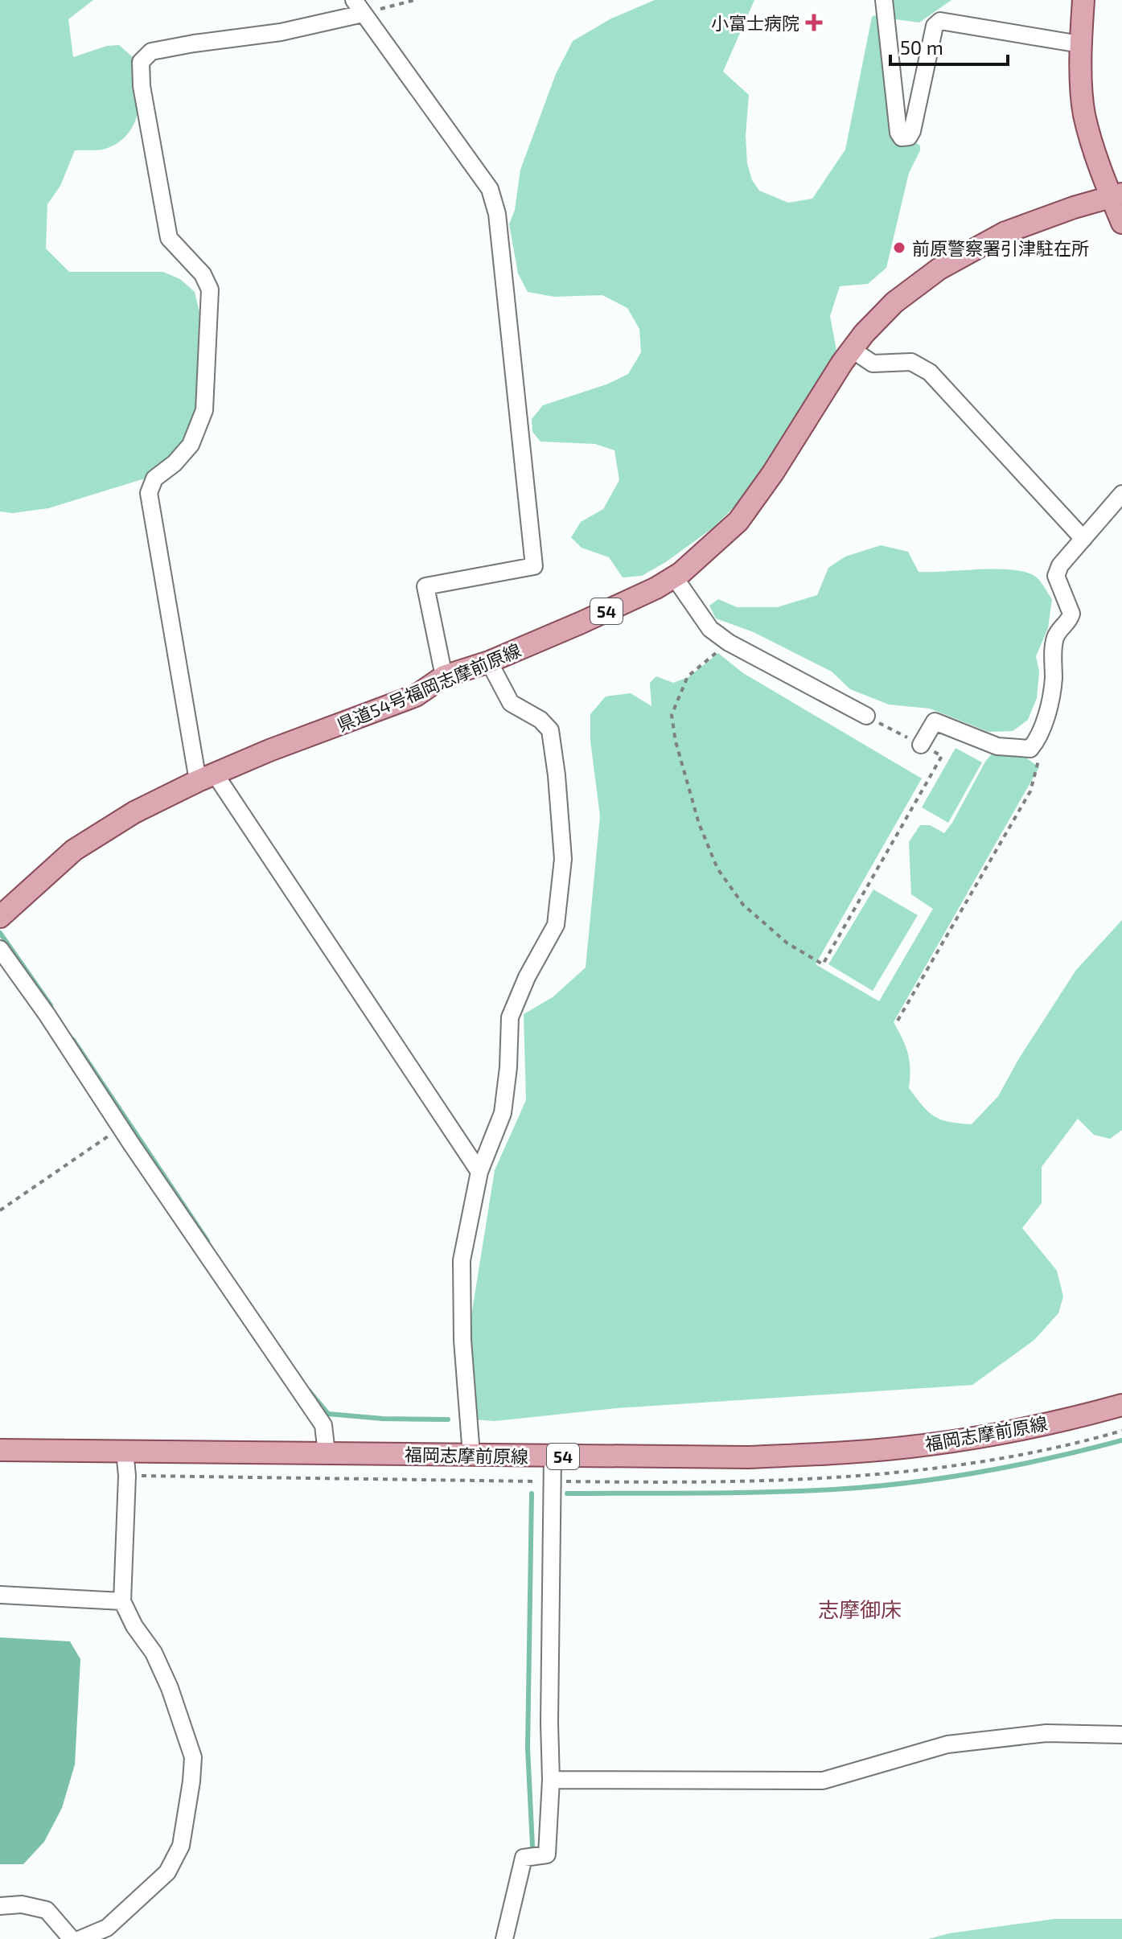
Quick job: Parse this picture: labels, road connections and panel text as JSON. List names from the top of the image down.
{
  "streets": {
    "main road": ["54", "県道54号福岡志摩前原線", "福岡志摩前原線"]
  },
  "districts": ["志摩御床"],
  "places": {
    "health": ["小富士病院"],
    "other": ["前原警察署引津駐在所"]
  },
  "scale_bar": "50 m"
}
